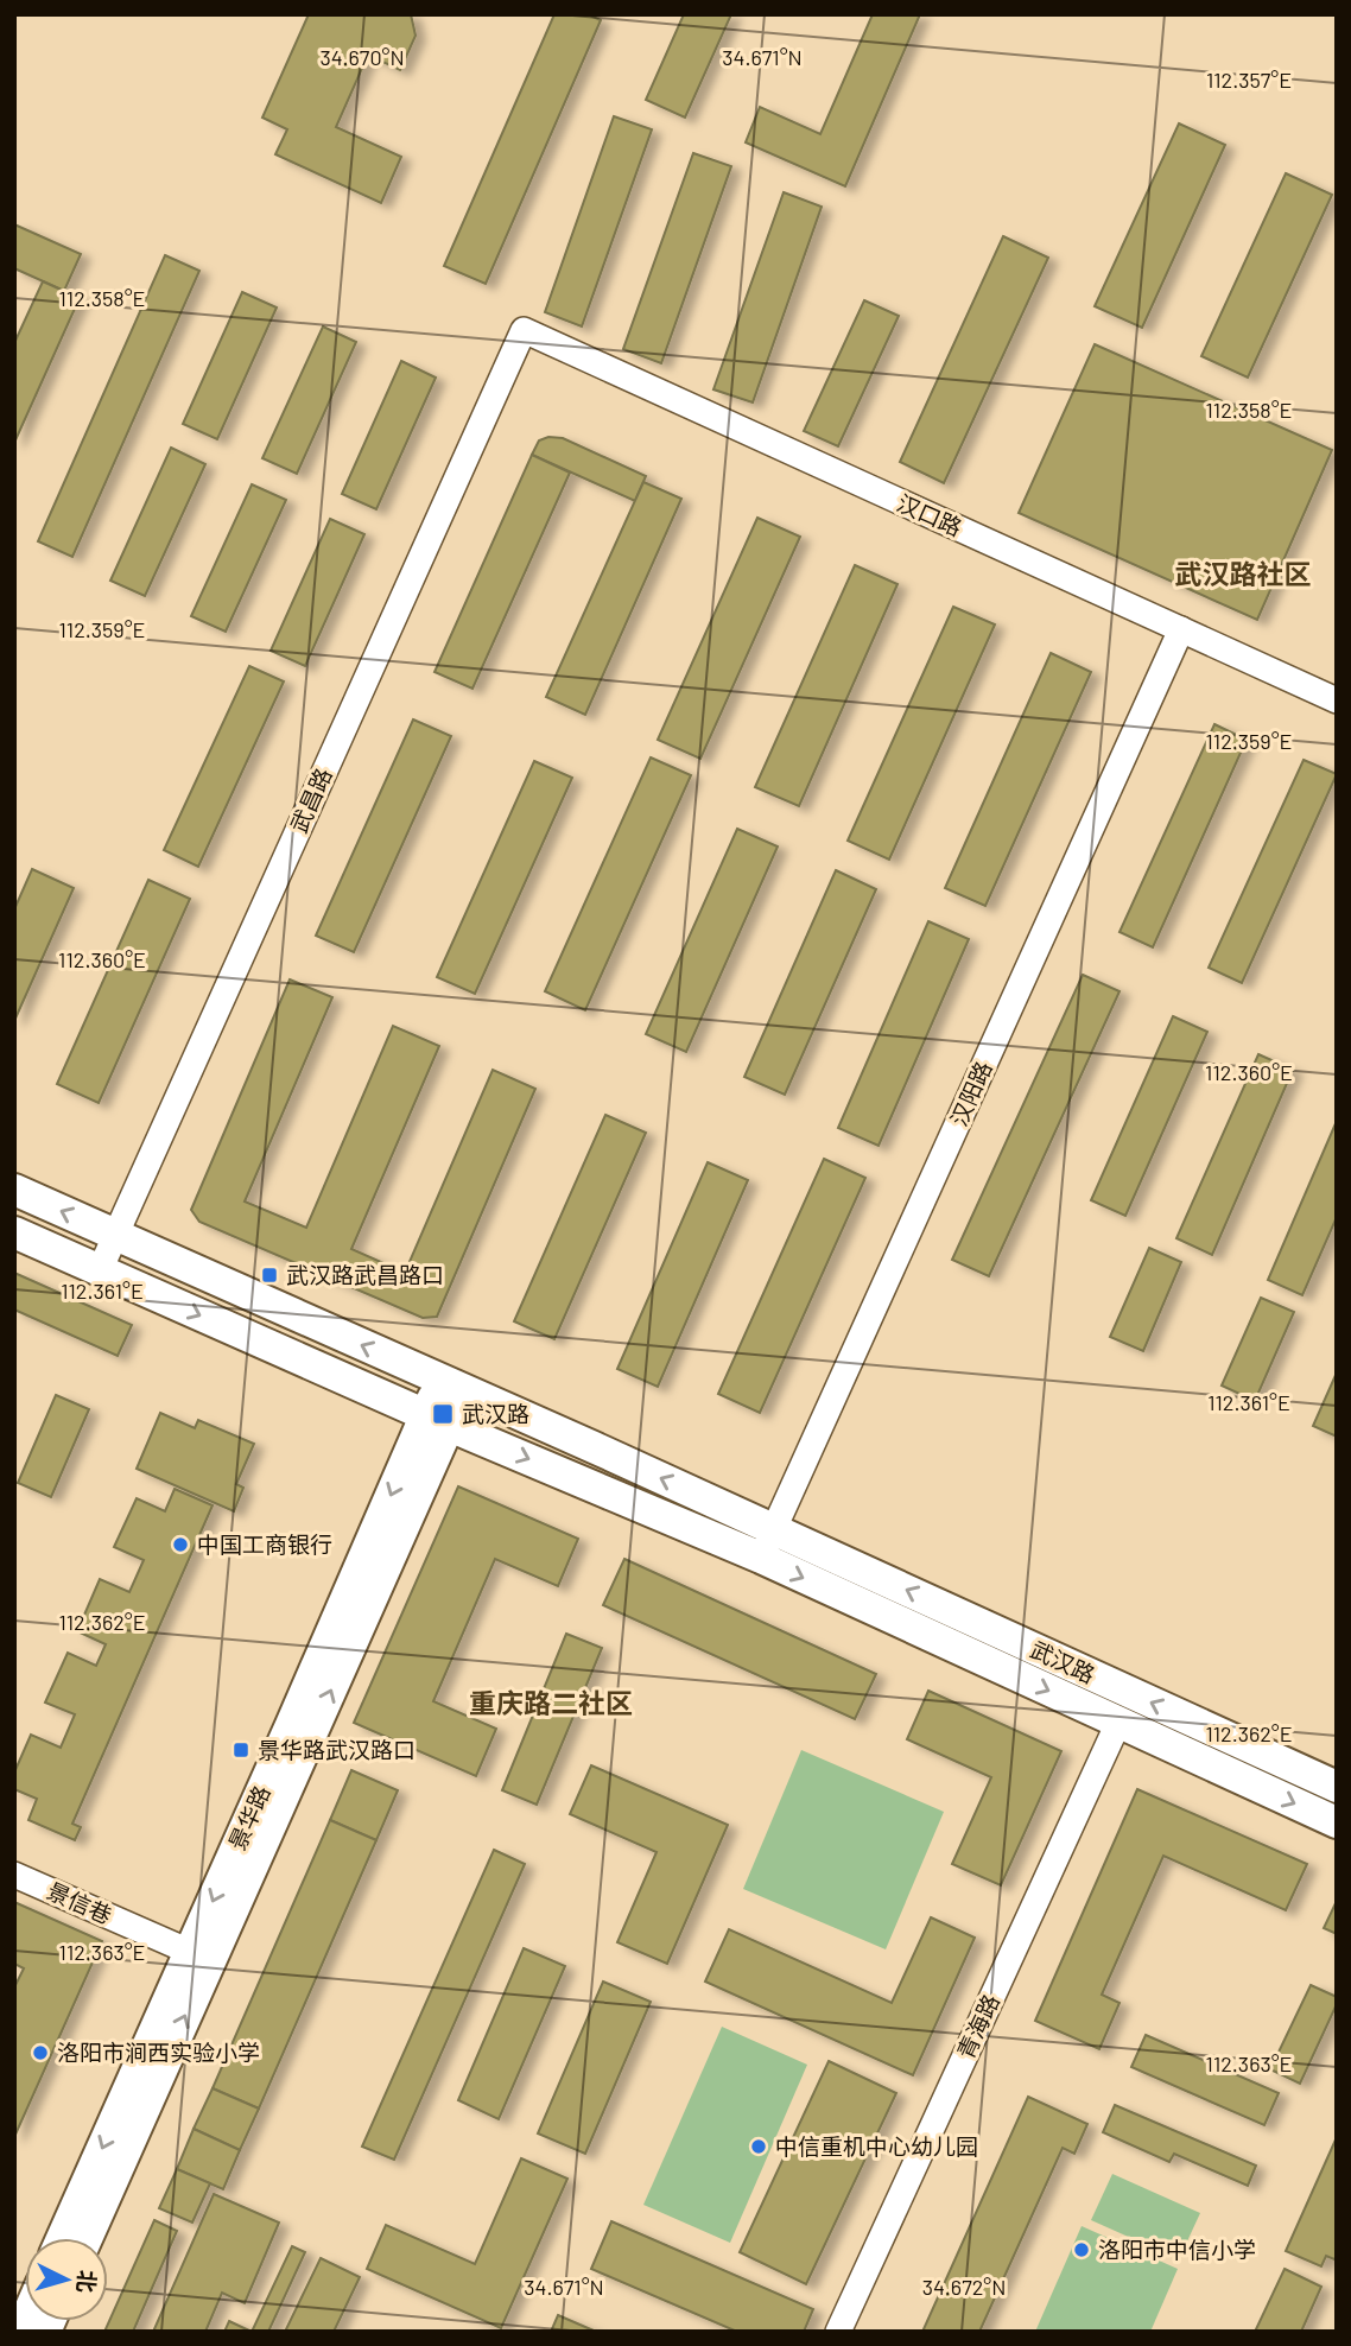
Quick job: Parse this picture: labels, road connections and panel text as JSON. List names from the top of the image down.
{
  "streets": {
    "main road": ["武汉路", "景华路"],
    "street": [
      "汉口路",
      "武昌路",
      "汉阳路",
      "景信巷",
      "青海路"
    ]
  },
  "crossings": [
    ["汉口路", "武昌路"],
    ["汉口路", "汉阳路"],
    ["武昌路", "武汉路"],
    ["汉阳路", "武汉路"],
    ["武汉路", "景华路"],
    ["武汉路", "青海路"],
    ["景华路", "景信巷"]
  ],
  "districts": ["武汉路社区", "重庆路二社区"],
  "places": {
    "transit": ["武汉路武昌路口", "武汉路", "景华路武汉路口"],
    "other": [
      "中国工商银行",
      "洛阳市涧西实验小学",
      "中信重机中心幼儿园",
      "洛阳市中信小学"
    ]
  },
  "north": "right",
  "coordinates": [
    "34.670°N",
    "34.671°N",
    "112.357°E",
    "112.358°E",
    "112.359°E",
    "112.360°E",
    "112.361°E",
    "112.362°E",
    "112.363°E",
    "34.672°N"
  ]
}
